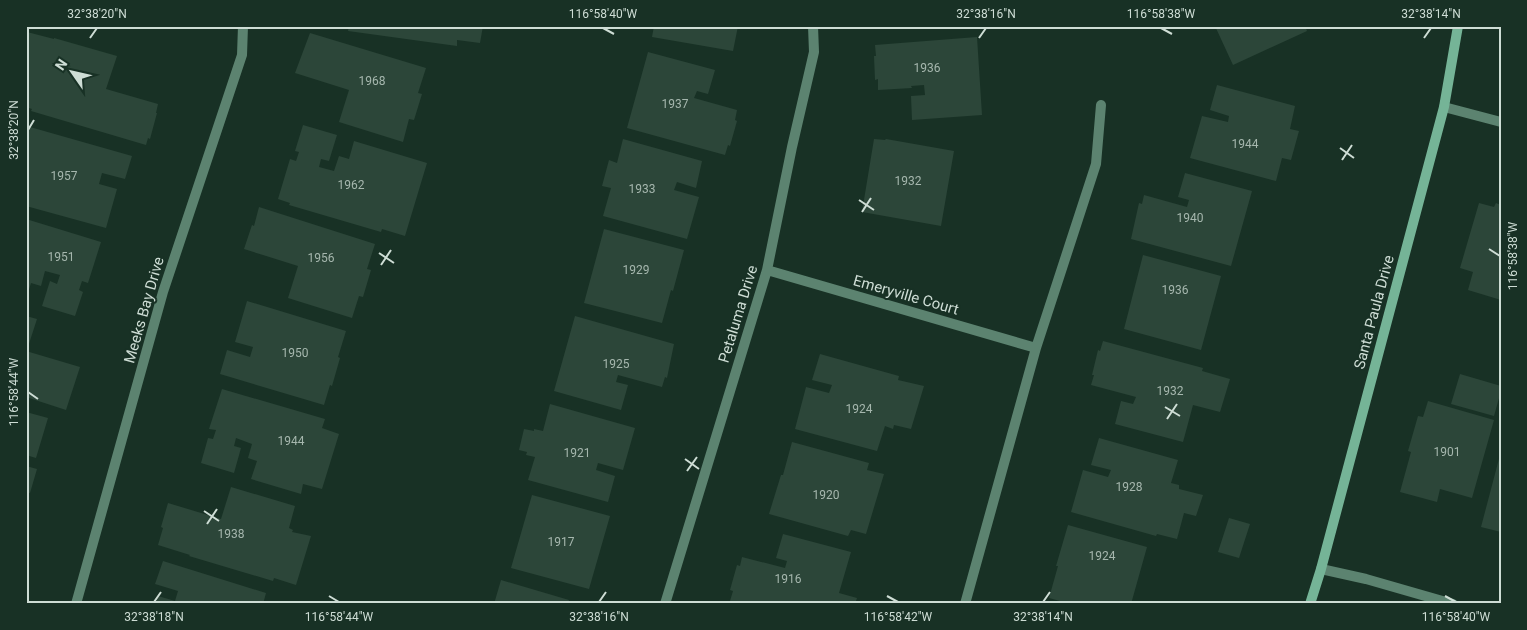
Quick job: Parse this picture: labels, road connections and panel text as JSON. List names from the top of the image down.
{
  "streets": {
    "street": [
      "Emeryville Court",
      "Meeks Bay Drive",
      "Santa Paula Drive",
      "Petaluma Drive"
    ]
  },
  "crossings": [
    ["Emeryville Court", "Petaluma Drive"]
  ],
  "house_numbers": [
    "1936",
    "1968",
    "1937",
    "1944",
    "1957",
    "1932",
    "1962",
    "1933",
    "1940",
    "1951",
    "1956",
    "1929",
    "1936",
    "1950",
    "1925",
    "1932",
    "1924",
    "1944",
    "1901",
    "1921",
    "1928",
    "1920",
    "1938",
    "1917",
    "1924",
    "1916"
  ],
  "north": "top left",
  "coordinates": [
    "32°38'20\"N",
    "116°58'40\"W",
    "32°38'16\"N",
    "116°58'38\"W",
    "32°38'14\"N",
    "116°58'44\"W",
    "32°38'18\"N",
    "116°58'42\"W"
  ]
}
